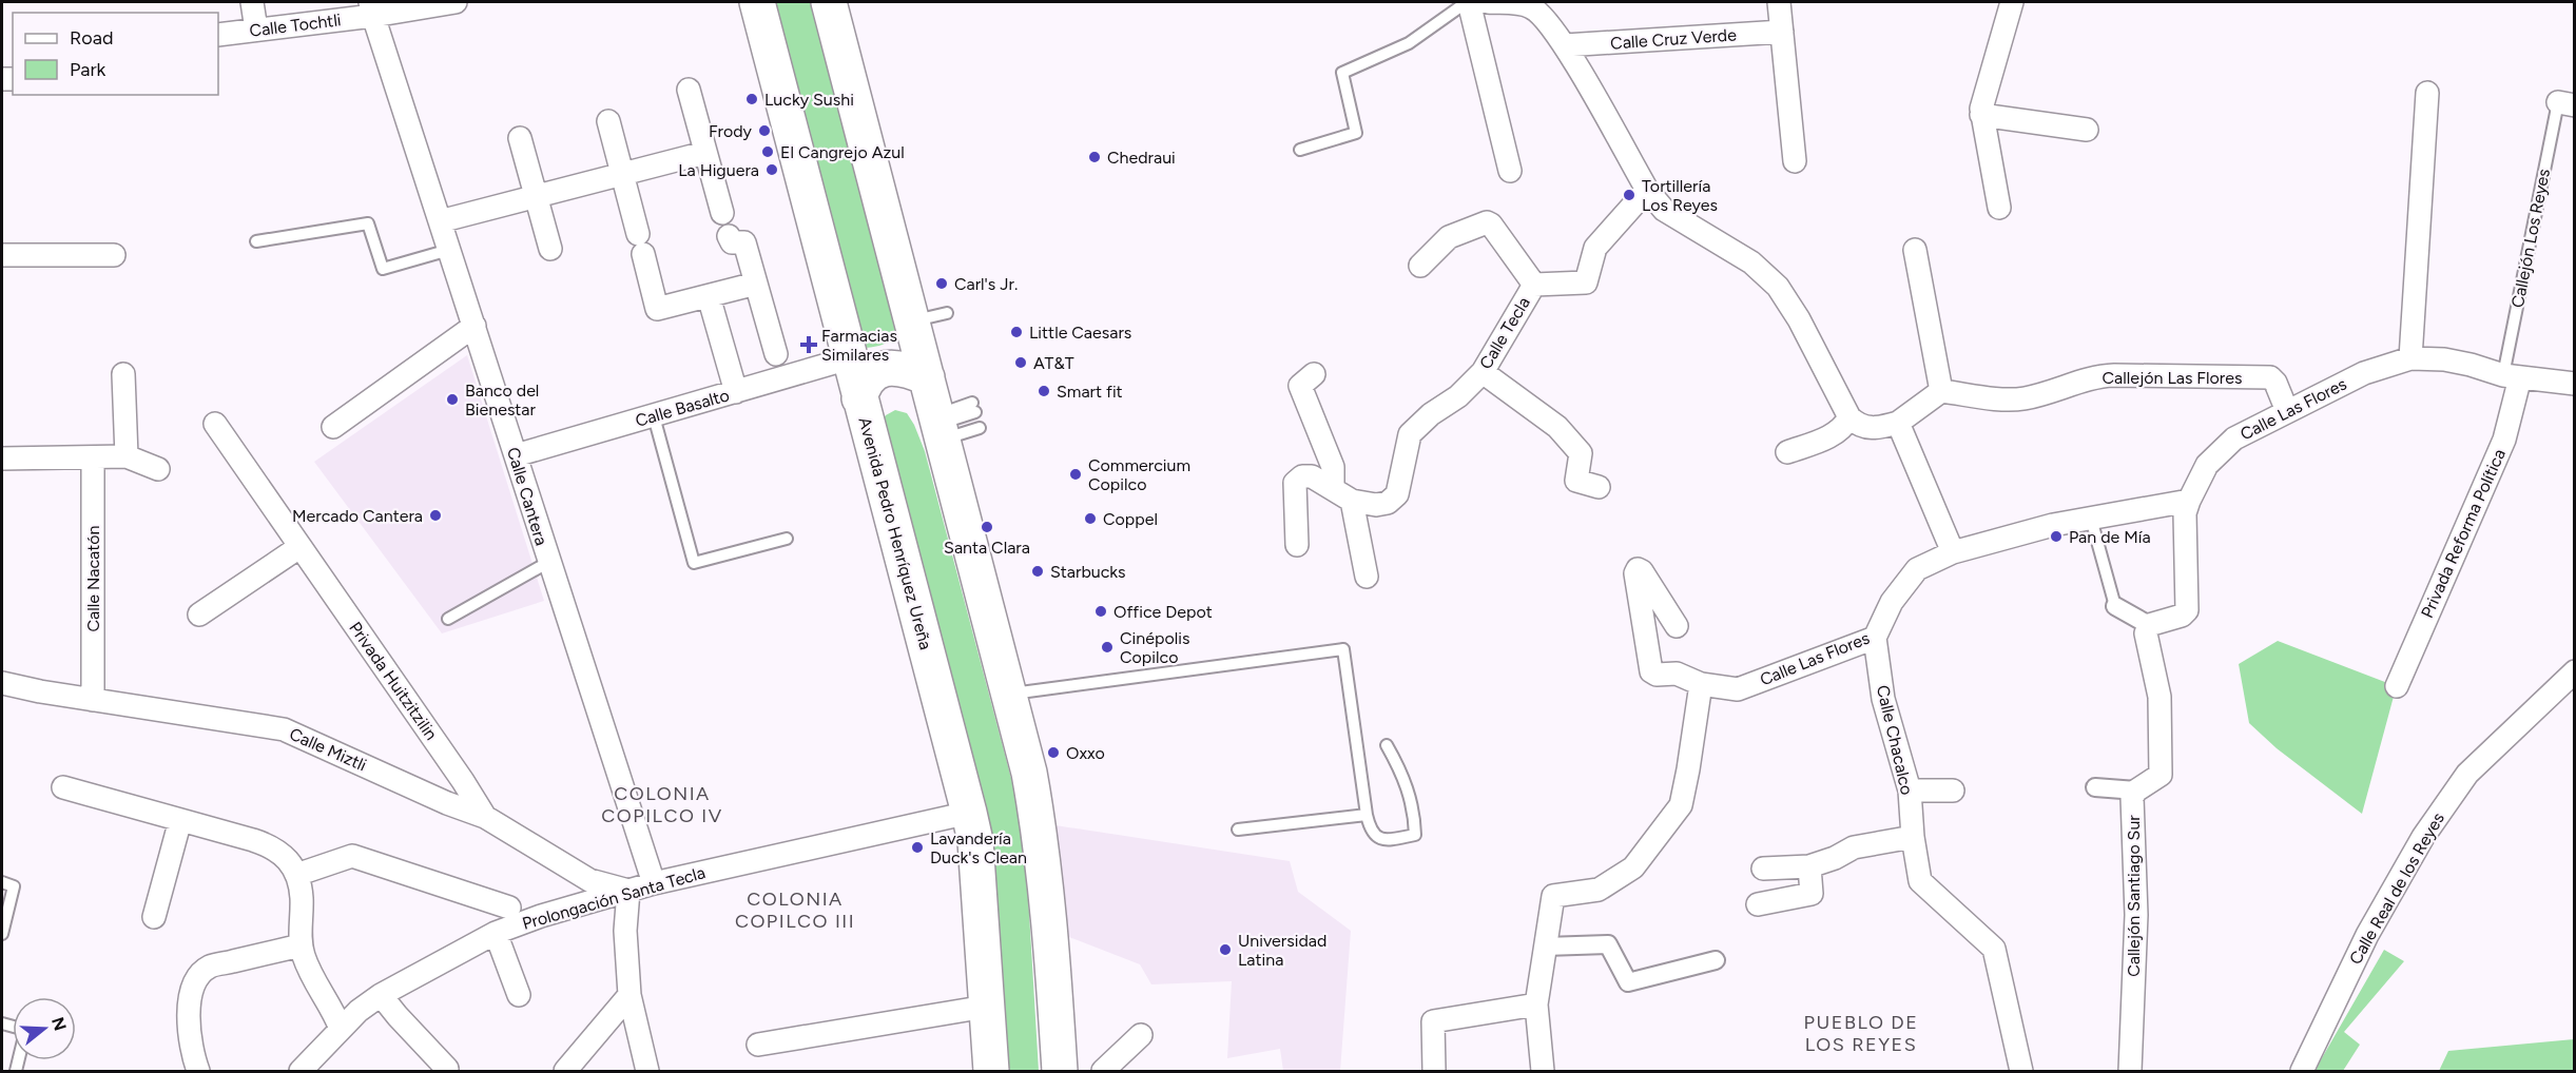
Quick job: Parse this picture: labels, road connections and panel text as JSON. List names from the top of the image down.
{
  "streets": {
    "main road": ["Avenida Pedro Henríquez Ureña"],
    "street": [
      "Calle Tochtli",
      "Calle Cruz Verde",
      "Calle Tecla",
      "Callejón Las Flores",
      "Calle Basalto",
      "Calle Las Flores",
      "Calle Cantera",
      "Privada Reforma Política",
      "Calle Nacatón",
      "Privada Huitzitzilin",
      "Calle Chacalco",
      "Calle Miztli",
      "Calle Real de los Reyes",
      "Callejón Santiago Sur",
      "Prolongación Santa Tecla"
    ],
    "lane": ["Callejón Los Reyes"]
  },
  "crossings": [
    ["Calle Tochtli", "Calle Cantera"],
    ["Callejón Los Reyes", "Calle Las Flores"],
    ["Callejón Los Reyes", "Privada Reforma Política"],
    ["Callejón Las Flores", "Calle Las Flores"],
    ["Calle Basalto", "Calle Cantera"],
    ["Calle Basalto", "Avenida Pedro Henríquez Ureña"],
    ["Calle Las Flores", "Privada Reforma Política"],
    ["Calle Las Flores", "Calle Chacalco"],
    ["Calle Cantera", "Prolongación Santa Tecla"],
    ["Avenida Pedro Henríquez Ureña", "Prolongación Santa Tecla"],
    ["Calle Nacatón", "Calle Miztli"],
    ["Privada Huitzitzilin", "Calle Miztli"],
    ["Calle Miztli", "Prolongación Santa Tecla"]
  ],
  "districts": ["COLONIA COPILCO IV", "COLONIA COPILCO III", "PUEBLO DE LOS REYES"],
  "places": {
    "other": [
      "Lucky Sushi",
      "Frody",
      "El Cangrejo Azul",
      "Chedraui",
      "La Higuera",
      "Tortillería Los Reyes",
      "Carl's Jr.",
      "Little Caesars",
      "AT&T",
      "Smart fit",
      "Banco del Bienestar",
      "Commercium Copilco",
      "Mercado Cantera",
      "Coppel",
      "Santa Clara",
      "Pan de Mía",
      "Starbucks",
      "Office Depot",
      "Cinépolis Copilco",
      "Oxxo",
      "Lavandería Duck's Clean",
      "Universidad Latina"
    ],
    "health": ["Farmacias Similares"]
  },
  "legend": ["Road", "Park"],
  "north": "right"
}
